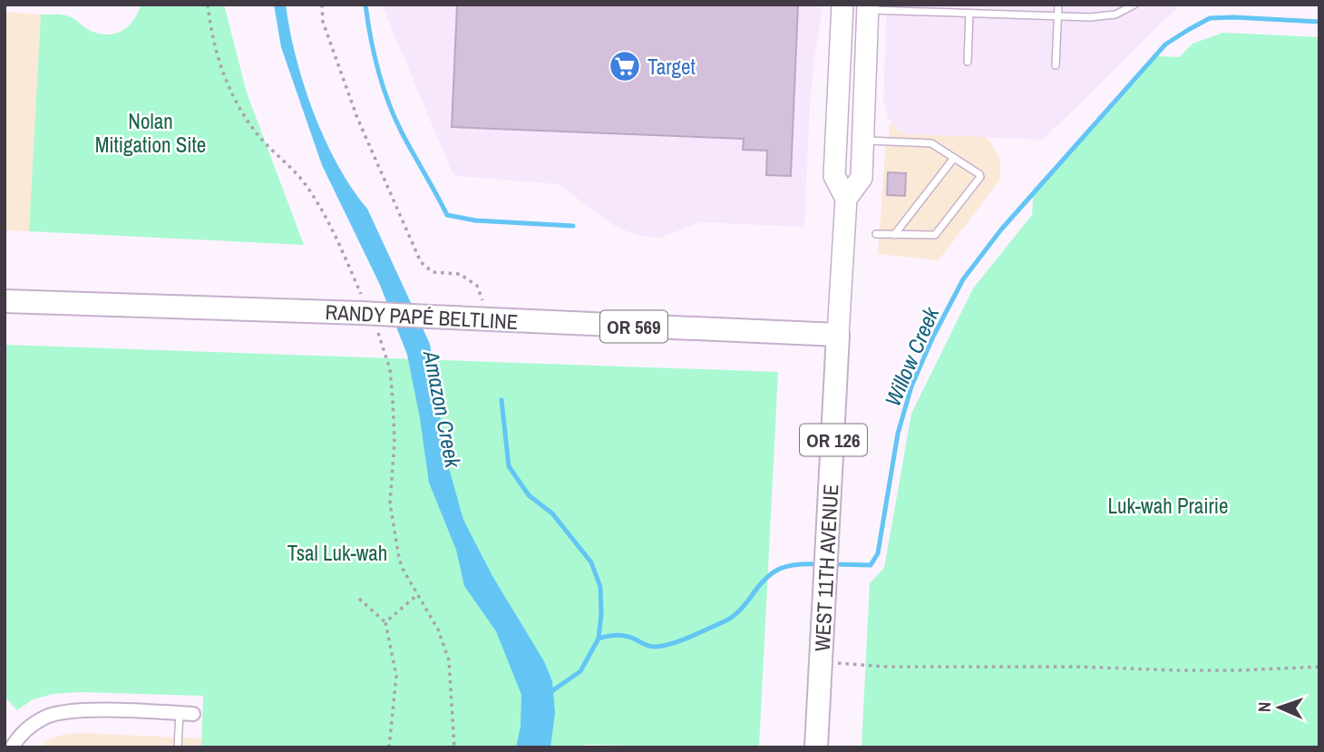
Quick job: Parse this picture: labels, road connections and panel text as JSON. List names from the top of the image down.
{
  "streets": {
    "highway": [
      "RANDY PAPÉ BELTLINE",
      "OR 569",
      "OR 126",
      "WEST 11TH AVENUE"
    ]
  },
  "crossings": [
    ["RANDY PAPÉ BELTLINE", "WEST 11TH AVENUE"]
  ],
  "water": ["Willow Creek", "Amazon Creek"],
  "parks": ["Nolan Mitigation Site", "Luk-wah Prairie", "Tsal Luk-wah"],
  "places": {
    "supermarket": ["Target"]
  },
  "north": "left"
}
